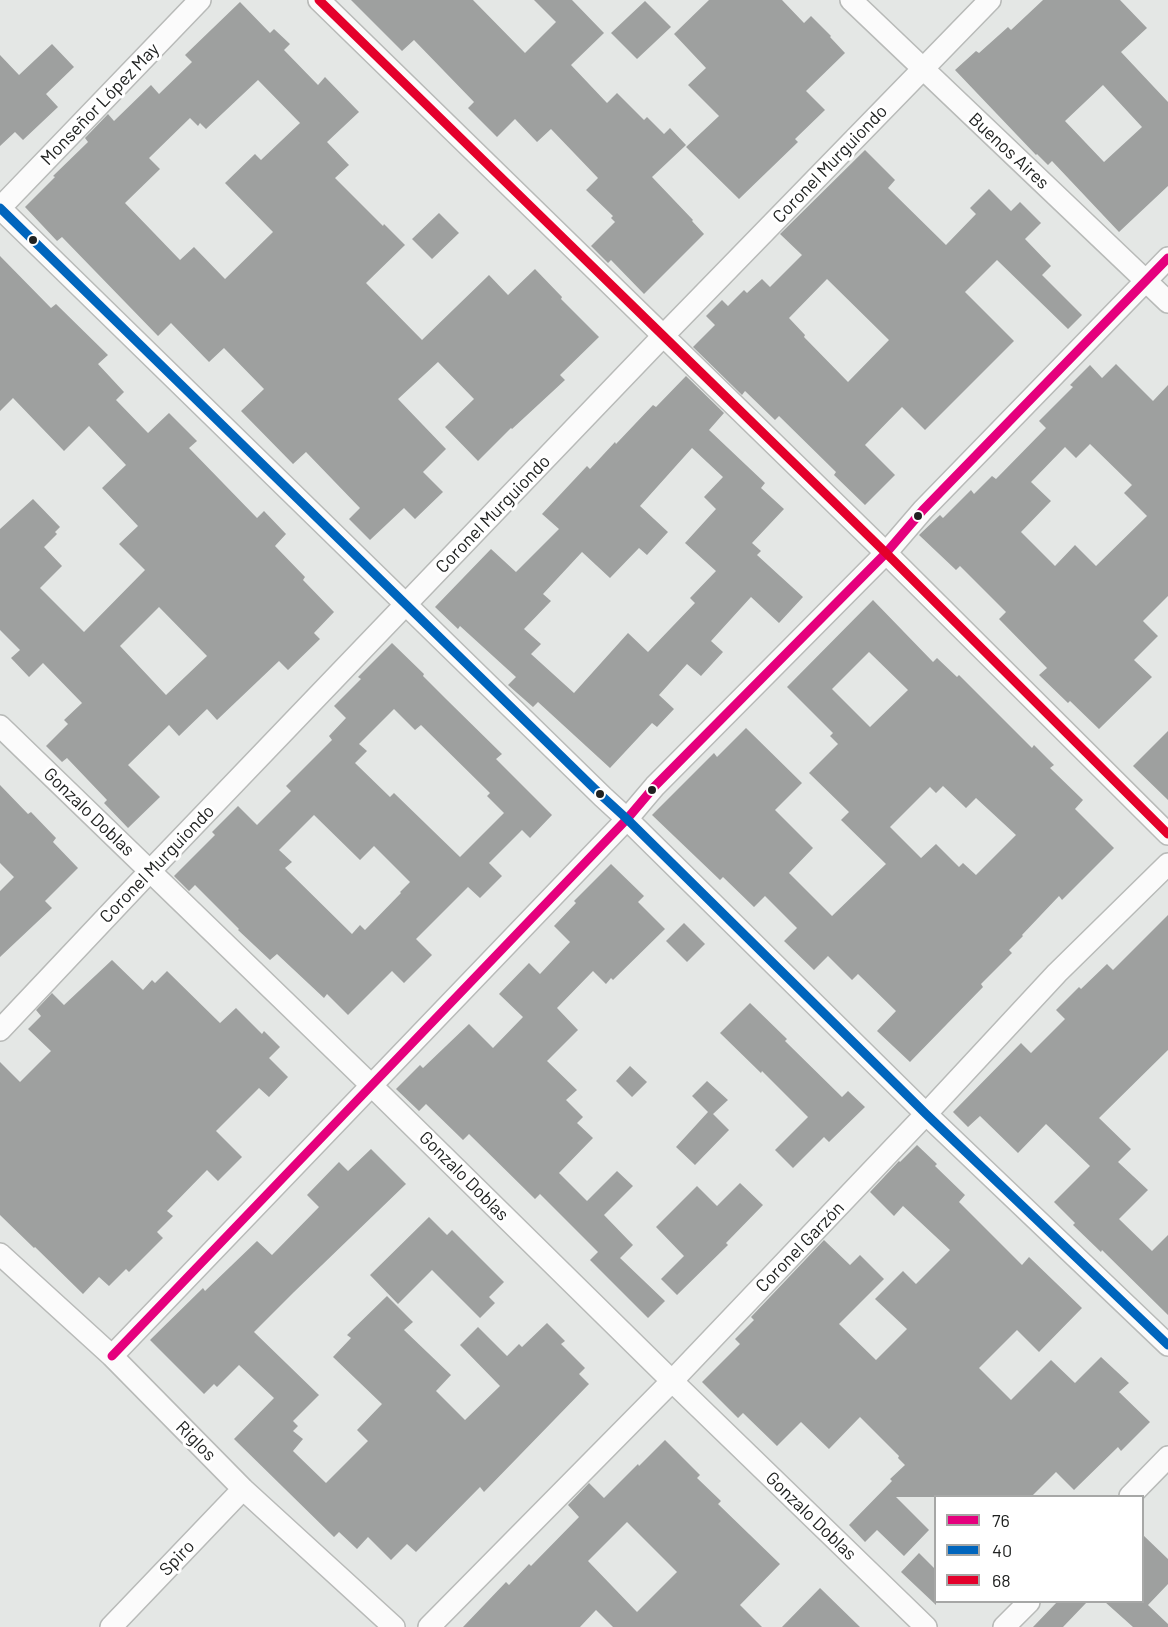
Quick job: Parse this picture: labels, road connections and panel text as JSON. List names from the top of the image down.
{
  "streets": {
    "street": [
      "Monseñor López May",
      "Buenos Aires",
      "Coronel Murguiondo",
      "Gonzalo Doblas",
      "Coronel Garzón",
      "Riglos",
      "Spiro"
    ]
  },
  "crossings": [
    ["Buenos Aires", "Coronel Murguiondo"],
    ["Coronel Murguiondo", "Gonzalo Doblas"],
    ["Gonzalo Doblas", "Coronel Garzón"],
    ["Riglos", "Spiro"]
  ],
  "lines": ["transit line 68", "transit line 40", "transit line 76"],
  "legend": ["76", "40", "68"]
}
